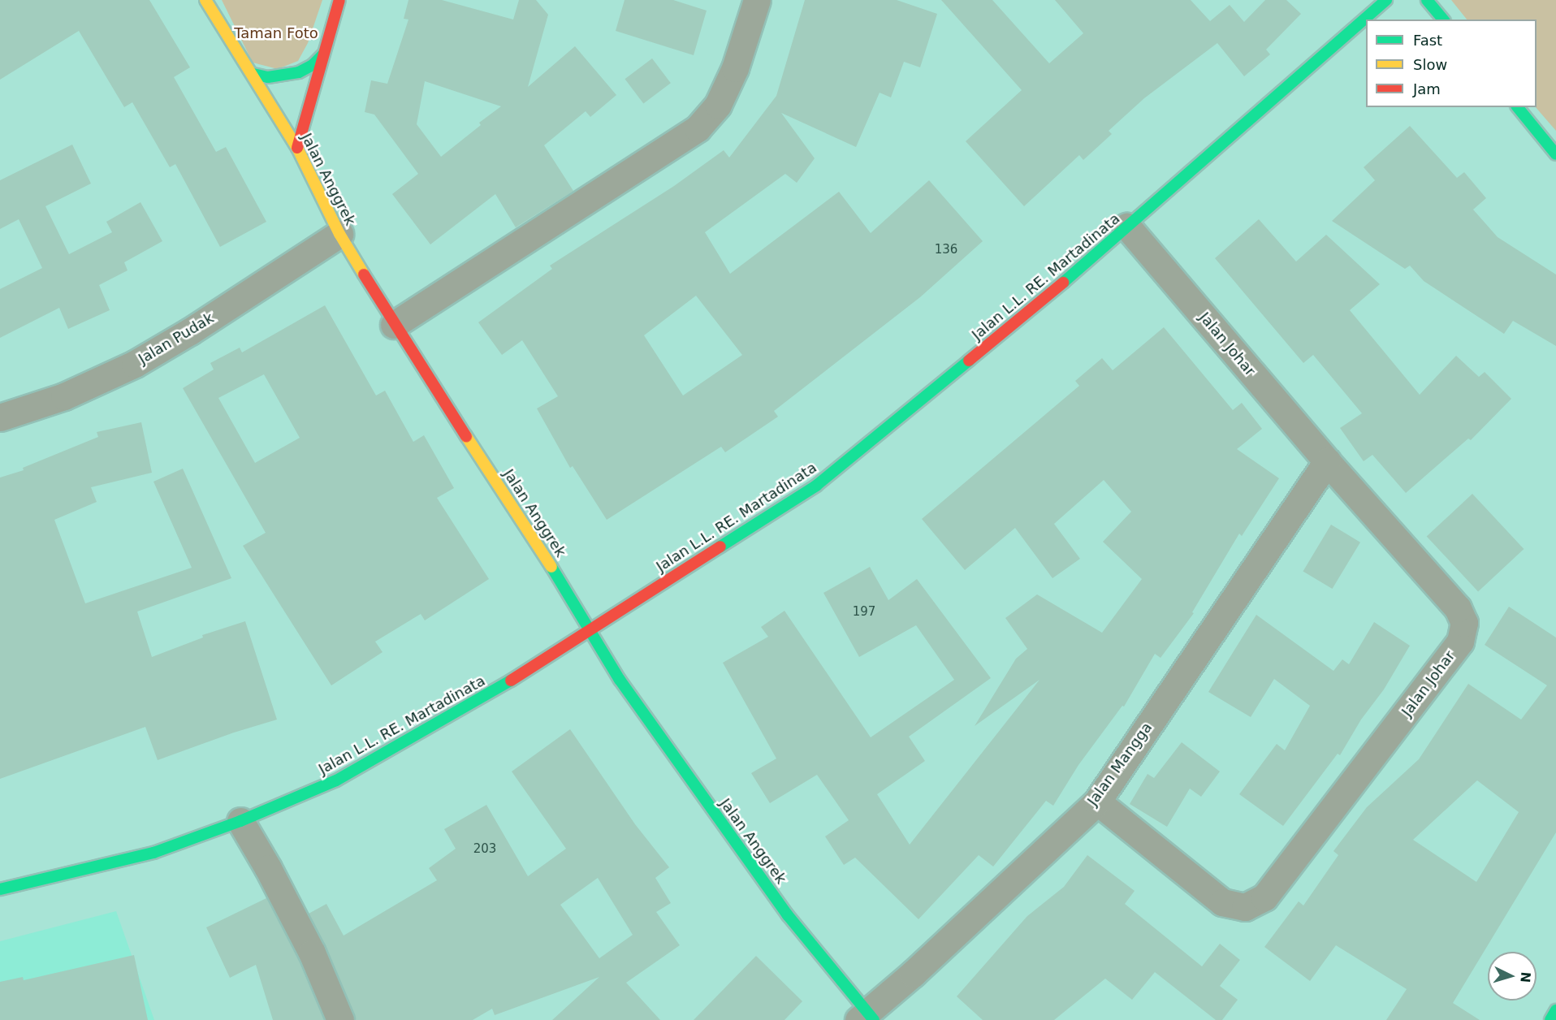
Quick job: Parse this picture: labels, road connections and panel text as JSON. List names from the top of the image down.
{
  "streets": {
    "main road": ["Jalan Anggrek", "Jalan L.L. RE. Martadinata"],
    "street": ["Jalan Pudak", "Jalan Johar", "Jalan Mangga"]
  },
  "crossings": [
    ["Jalan Anggrek", "Jalan L.L. RE. Martadinata"],
    ["Jalan Anggrek", "Jalan Pudak"],
    ["Jalan Anggrek", "Jalan Mangga"],
    ["Jalan L.L. RE. Martadinata", "Jalan Johar"],
    ["Jalan Johar", "Jalan Mangga"]
  ],
  "parks": ["Taman Foto"],
  "house_numbers": ["136", "197", "203"],
  "legend": ["Fast", "Slow", "Jam"],
  "north": "right"
}
